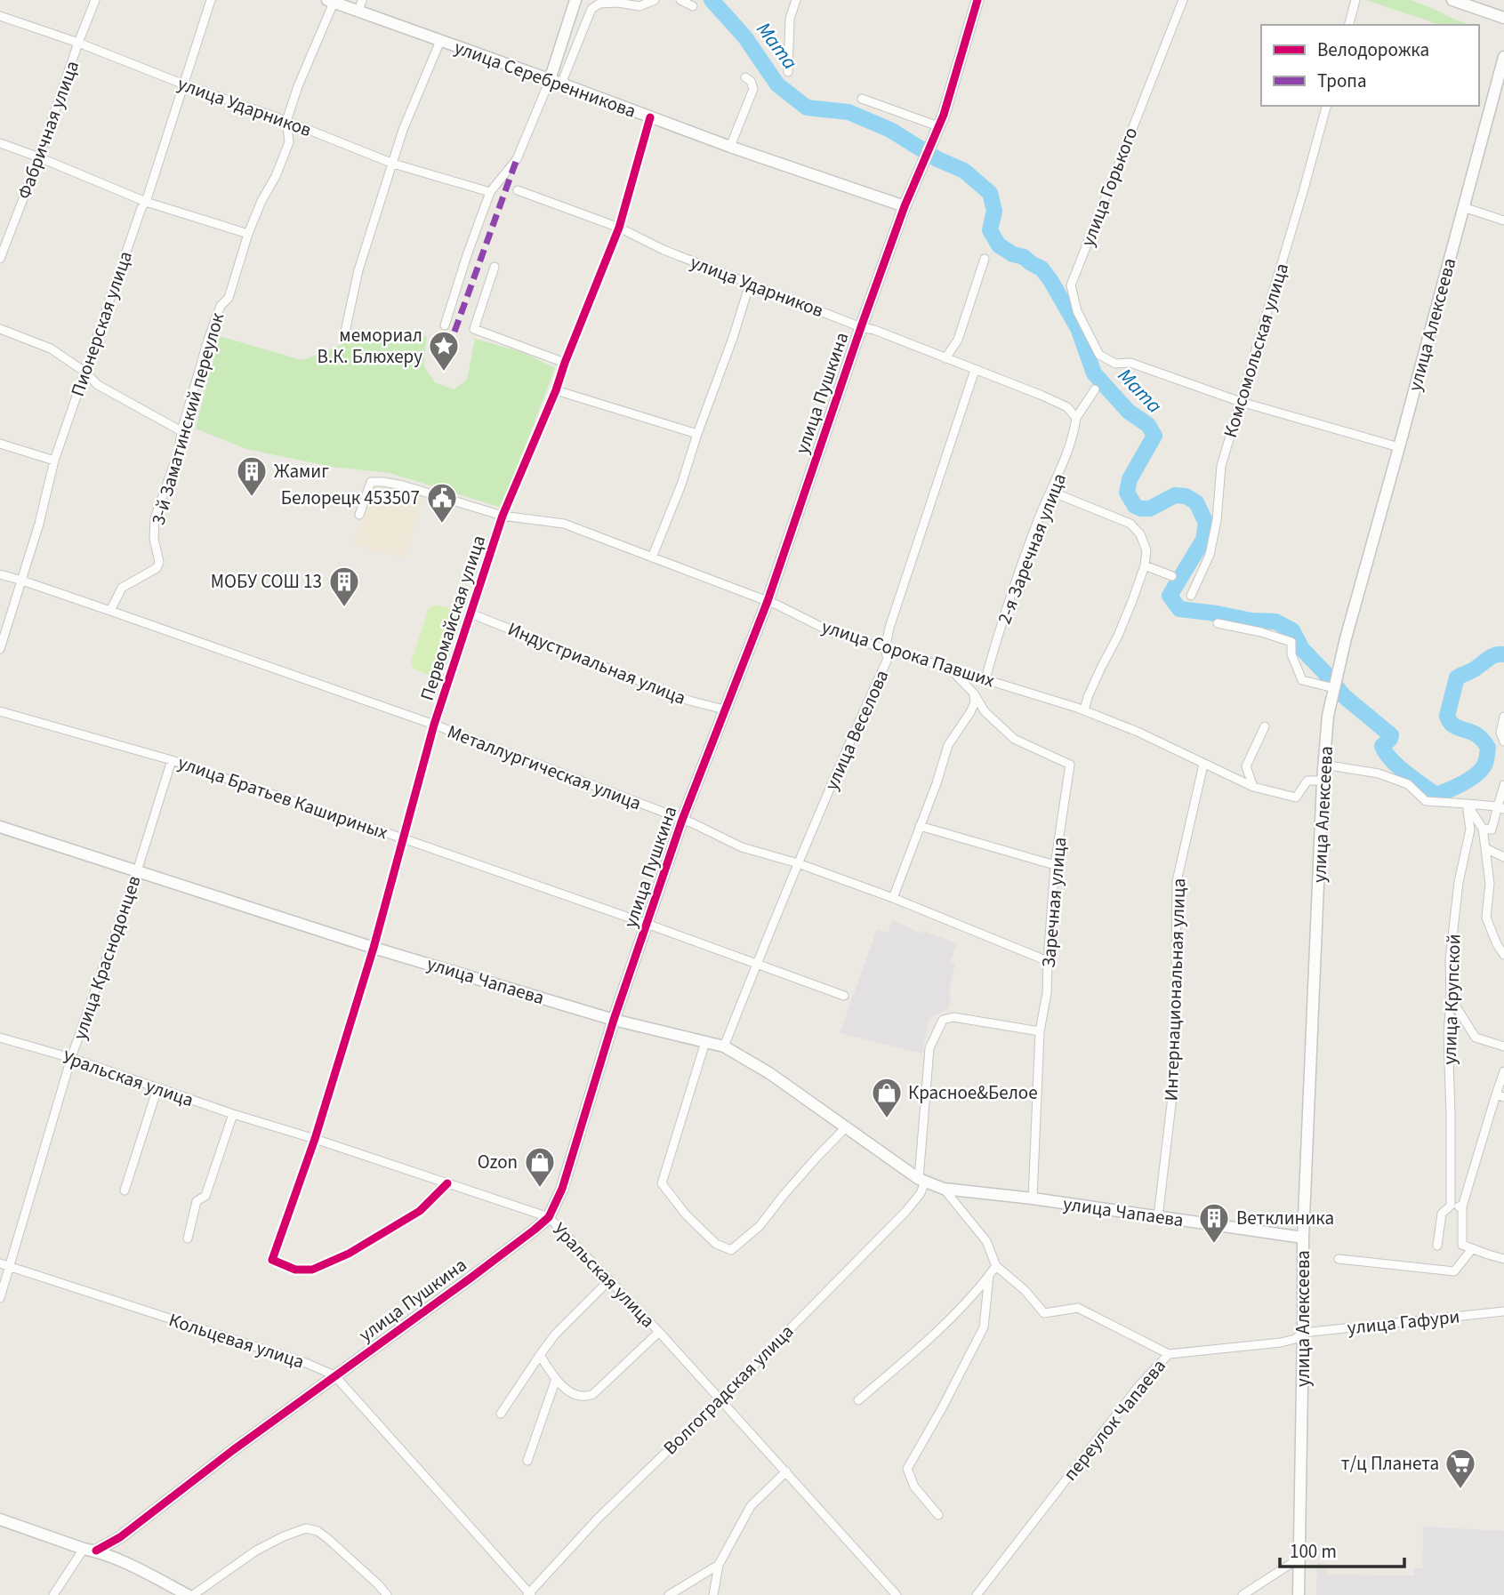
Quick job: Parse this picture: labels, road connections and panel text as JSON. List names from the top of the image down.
{
  "streets": {
    "street": [
      "улица Серебренникова",
      "улица Ударников",
      "Фабричная улица",
      "улица Горького",
      "Пионерская улица",
      "улица Алексеева",
      "Комсомольская улица",
      "улица Пушкина",
      "3-й Заматинский переулок",
      "2-я Заречная улица",
      "Первомайская улица",
      "улица Сорока Павших",
      "Индустриальная улица",
      "улица Веселова",
      "Металлургическая улица",
      "улица Братьев Кашириных",
      "Заречная улица",
      "улица Краснодонцев",
      "улица Чапаева",
      "Интернациональная улица",
      "улица Крупской",
      "Уральская улица",
      "улица Гафури",
      "Кольцевая улица",
      "Волгоградская улица",
      "переулок Чапаева"
    ]
  },
  "crossings": [
    ["улица Серебренникова", "улица Пушкина"],
    ["улица Серебренникова", "3-й Заматинский переулок"],
    ["улица Серебренникова", "Первомайская улица"],
    ["улица Ударников", "Фабричная улица"],
    ["улица Ударников", "Пионерская улица"],
    ["улица Ударников", "улица Пушкина"],
    ["улица Ударников", "3-й Заматинский переулок"],
    ["улица Ударников", "2-я Заречная улица"],
    ["улица Ударников", "Первомайская улица"],
    ["улица Ударников", "улица Веселова"],
    ["улица Горького", "Комсомольская улица"],
    ["Пионерская улица", "Металлургическая улица"],
    ["улица Алексеева", "улица Сорока Павших"],
    ["улица Алексеева", "улица Чапаева"],
    ["улица Алексеева", "улица Гафури"],
    ["улица Алексеева", "переулок Чапаева"],
    ["улица Пушкина", "улица Сорока Павших"],
    ["улица Пушкина", "Индустриальная улица"],
    ["улица Пушкина", "Металлургическая улица"],
    ["улица Пушкина", "улица Братьев Кашириных"],
    ["улица Пушкина", "улица Чапаева"],
    ["улица Пушкина", "Уральская улица"],
    ["улица Пушкина", "Кольцевая улица"],
    ["3-й Заматинский переулок", "Металлургическая улица"],
    ["2-я Заречная улица", "улица Сорока Павших"],
    ["Первомайская улица", "улица Сорока Павших"],
    ["Первомайская улица", "Индустриальная улица"],
    ["Первомайская улица", "Металлургическая улица"],
    ["Первомайская улица", "улица Братьев Кашириных"],
    ["Первомайская улица", "улица Чапаева"],
    ["Первомайская улица", "Уральская улица"],
    ["улица Сорока Павших", "улица Веселова"],
    ["улица Сорока Павших", "Заречная улица"],
    ["улица Сорока Павших", "Интернациональная улица"],
    ["улица Веселова", "Металлургическая улица"],
    ["улица Веселова", "улица Братьев Кашириных"],
    ["улица Веселова", "улица Чапаева"],
    ["Металлургическая улица", "Заречная улица"],
    ["улица Братьев Кашириных", "улица Краснодонцев"],
    ["Заречная улица", "улица Чапаева"],
    ["улица Краснодонцев", "улица Чапаева"],
    ["улица Краснодонцев", "Уральская улица"],
    ["улица Краснодонцев", "Кольцевая улица"],
    ["улица Чапаева", "Интернациональная улица"],
    ["улица Чапаева", "Волгоградская улица"],
    ["улица Чапаева", "переулок Чапаева"],
    ["Уральская улица", "Волгоградская улица"],
    ["улица Гафури", "переулок Чапаева"],
    ["Кольцевая улица", "Волгоградская улица"]
  ],
  "water": ["Мата"],
  "places": {
    "place": ["мемориал В.К. Блюхеру"],
    "building": ["Жамиг", "МОБУ СОШ 13", "Ветклиника"],
    "public building": ["Белорецк 453507"],
    "shop": ["Красное&Белое", "Ozon"],
    "supermarket": ["т/ц Планета"]
  },
  "legend": ["Велодорожка", "Тропа"],
  "scale_bar": "100 m"
}
